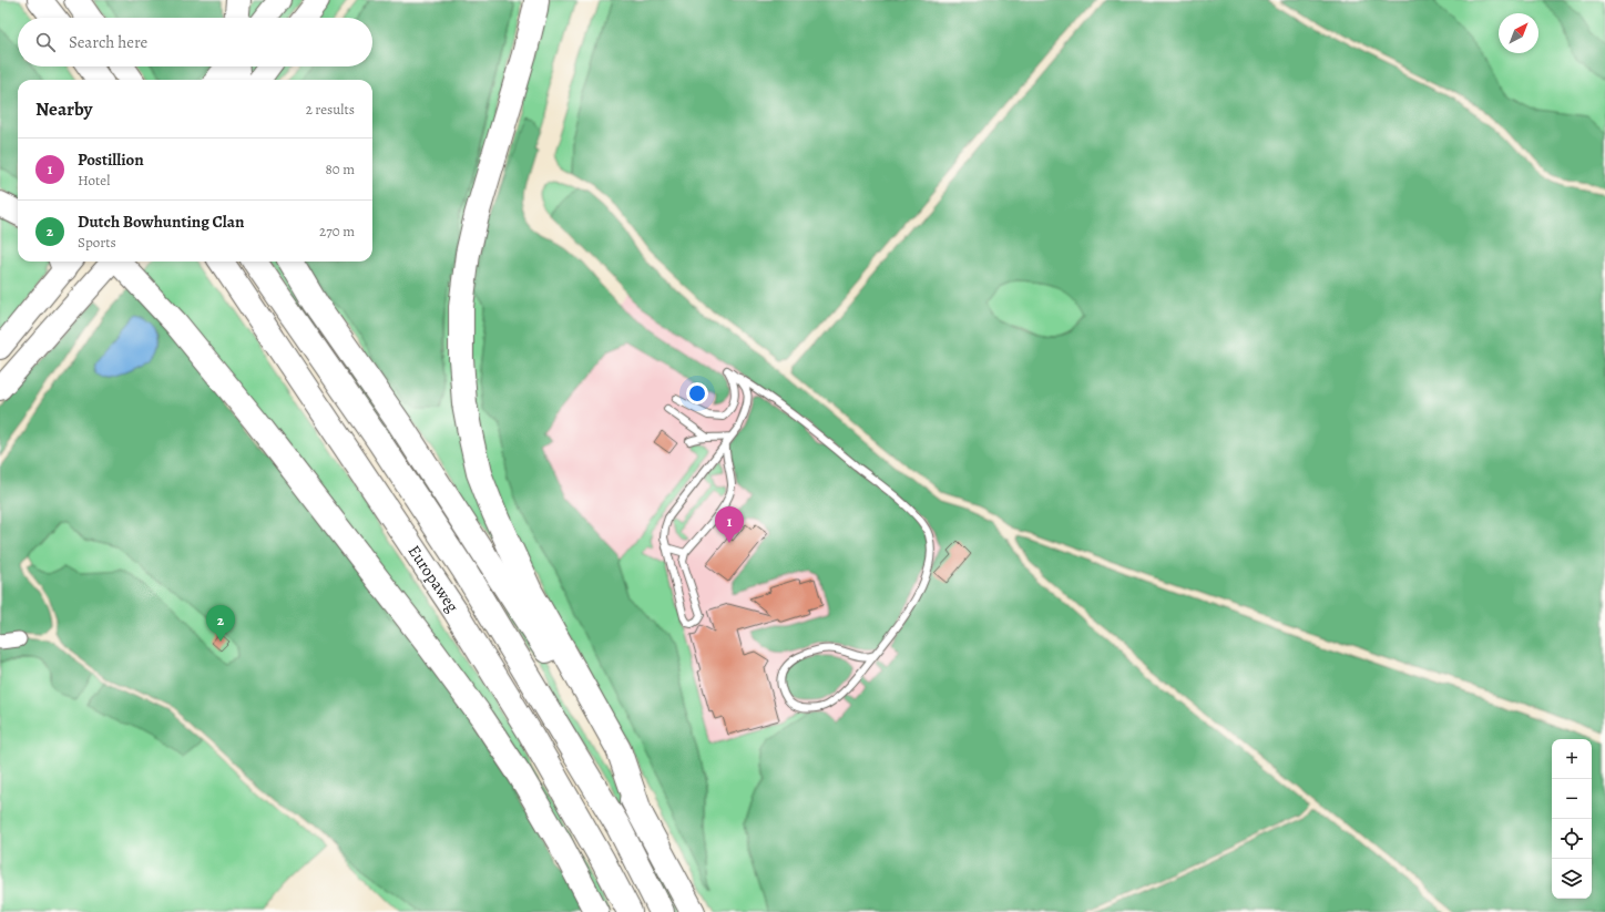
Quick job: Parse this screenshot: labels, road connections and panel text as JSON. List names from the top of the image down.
{
  "streets": {
    "highway": ["Europaweg"]
  },
  "north": "top right",
  "page": {
    "search": "Search here",
    "heading": ["Nearby", "2 results"],
    "list": [
      {
        "mark": "1",
        "name": "Postillion",
        "note": "Hotel",
        "value": "80 m"
      },
      {
        "mark": "2",
        "name": "Dutch Bowhunting Clan",
        "note": "Sports",
        "value": "270 m"
      }
    ],
    "pins": ["1", "2"],
    "map_buttons": ["+", "−"]
  }
}
